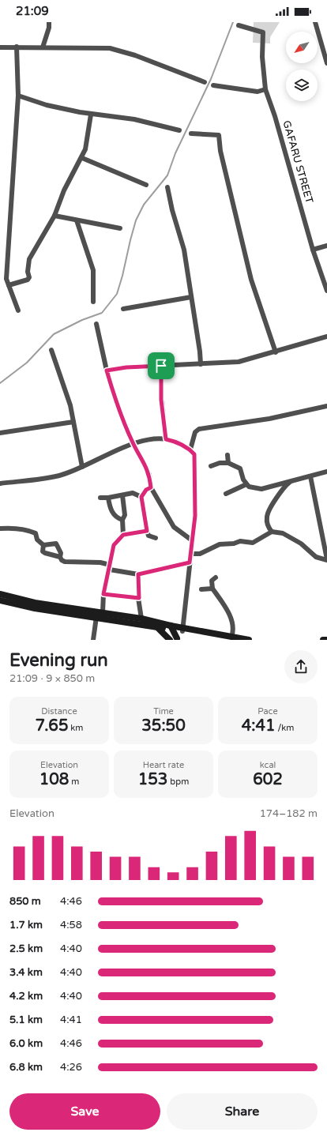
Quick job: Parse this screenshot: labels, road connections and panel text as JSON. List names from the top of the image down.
{
  "streets": {
    "street": ["GAFARU STREET"]
  },
  "north": "bottom left",
  "page": {
    "status": "21:09",
    "heading": ["Evening run", "21:09 · 9 × 850 m"],
    "stats": [
      ["Distance", "7.65 km"],
      ["Time", "35:50"],
      ["Pace", "4:41 /km"],
      ["Elevation", "108 m"],
      ["Heart rate", "153 bpm"],
      ["kcal", "602"]
    ],
    "chart": ["Elevation", "174–182 m"],
    "list": [
      {
        "name": "850 m",
        "note": "4:46"
      },
      {
        "name": "1.7 km",
        "note": "4:58"
      },
      {
        "name": "2.5 km",
        "note": "4:40"
      },
      {
        "name": "3.4 km",
        "note": "4:40"
      },
      {
        "name": "4.2 km",
        "note": "4:40"
      },
      {
        "name": "5.1 km",
        "note": "4:41"
      },
      {
        "name": "6.0 km",
        "note": "4:46"
      },
      {
        "name": "6.8 km",
        "note": "4:26"
      }
    ],
    "buttons": ["Save", "Share"]
  }
}
